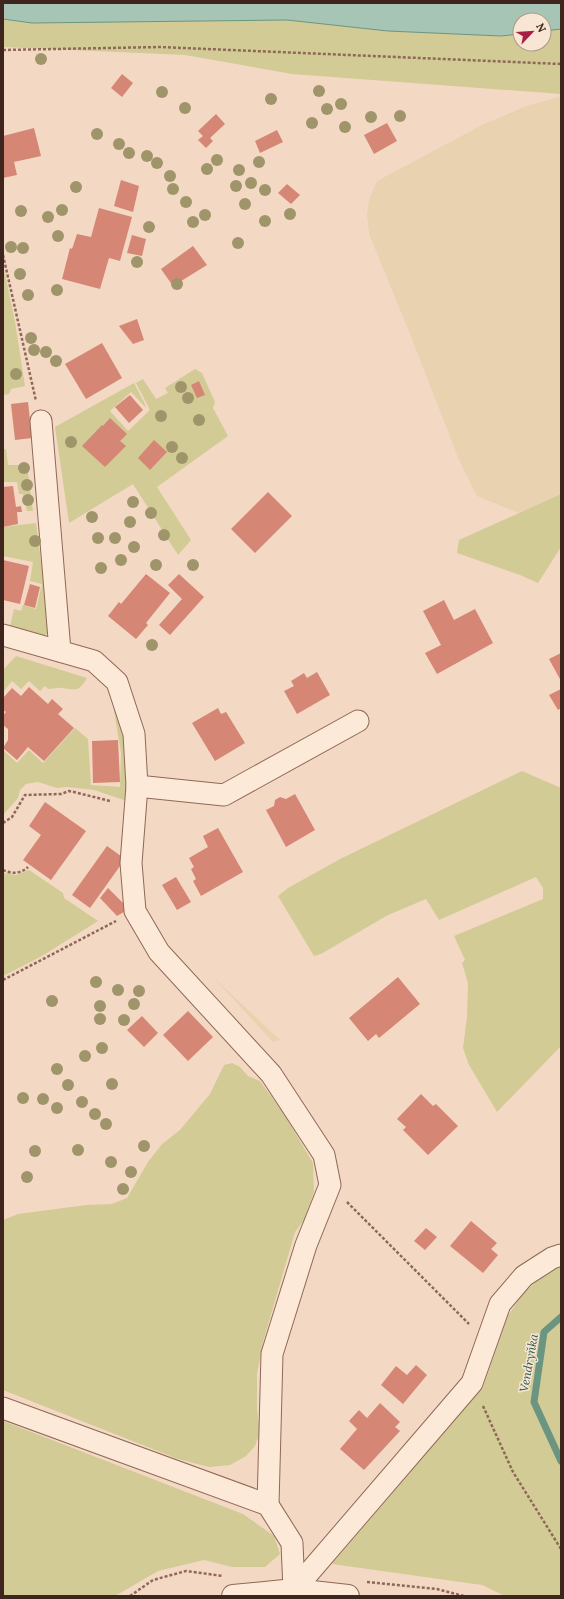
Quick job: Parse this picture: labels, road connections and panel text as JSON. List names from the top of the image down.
{
  "water": ["Vendryňka"],
  "north": "top right"
}
